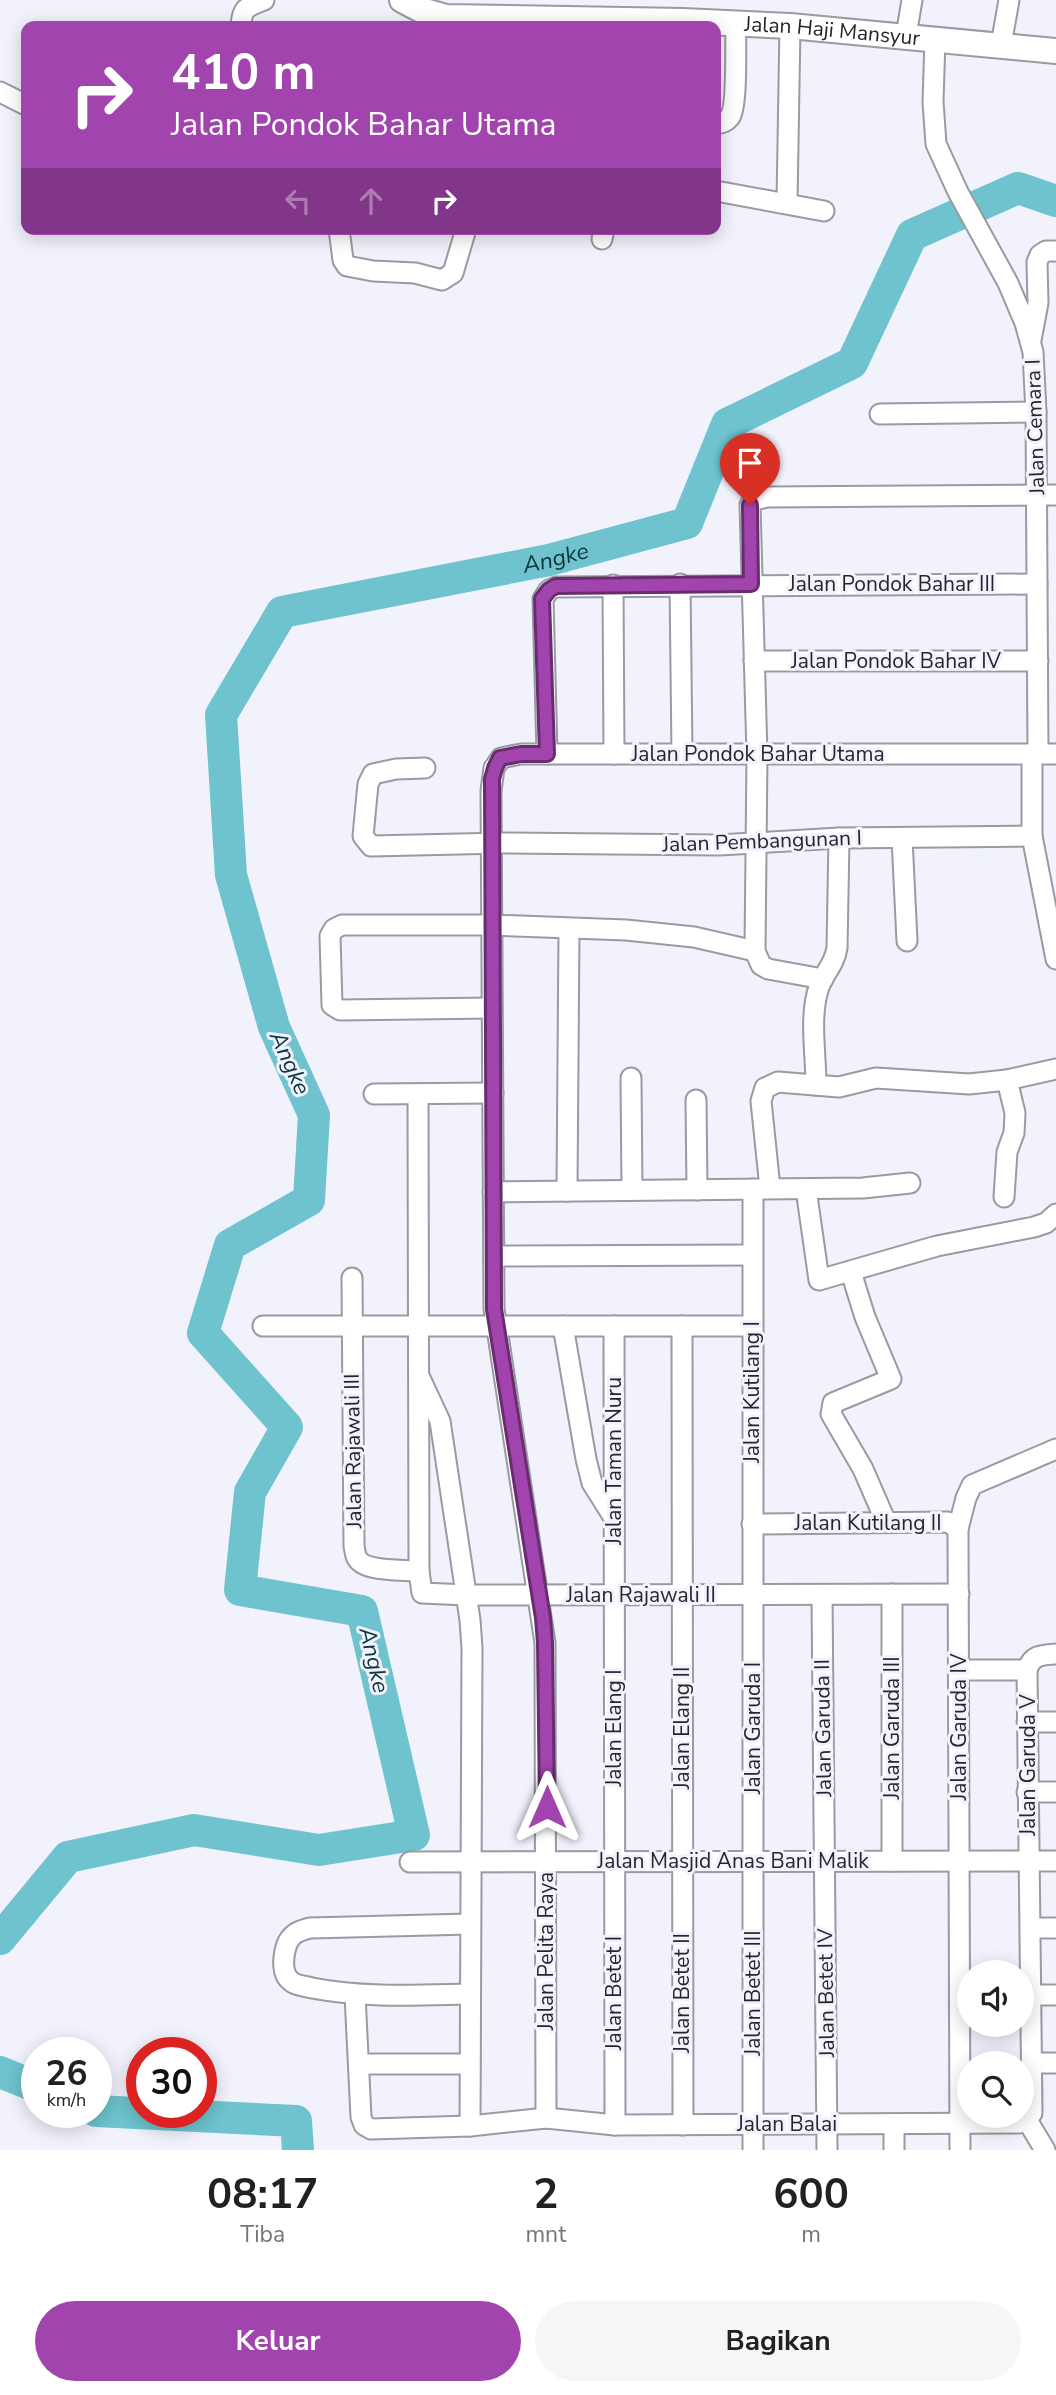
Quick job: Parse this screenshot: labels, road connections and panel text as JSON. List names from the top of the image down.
{
  "streets": {
    "main road": ["Jalan Haji Mansyur"],
    "street": [
      "Jalan Cemara I",
      "Jalan Pondok Bahar III",
      "Jalan Pondok Bahar IV",
      "Jalan Pondok Bahar Utama",
      "Jalan Pembangunan I",
      "Jalan Kutilang I",
      "Jalan Rajawali III",
      "Jalan Taman Nuru",
      "Jalan Kutilang II",
      "Jalan Rajawali II",
      "Jalan Garuda IV",
      "Jalan Elang I",
      "Jalan Elang II",
      "Jalan Garuda I",
      "Jalan Garuda II",
      "Jalan Garuda III",
      "Jalan Garuda V",
      "Jalan Masjid Anas Bani Malik",
      "Jalan Pelita Raya",
      "Jalan Betet I",
      "Jalan Betet II",
      "Jalan Betet III",
      "Jalan Betet IV",
      "Jalan Balai"
    ]
  },
  "crossings": [
    ["Jalan Haji Mansyur", "Jalan Cemara I"],
    ["Jalan Cemara I", "Jalan Pondok Bahar III"],
    ["Jalan Cemara I", "Jalan Pondok Bahar IV"],
    ["Jalan Cemara I", "Jalan Pondok Bahar Utama"],
    ["Jalan Cemara I", "Jalan Pembangunan I"],
    ["Jalan Pondok Bahar III", "Jalan Pondok Bahar Utama"],
    ["Jalan Pondok Bahar Utama", "Jalan Pelita Raya"],
    ["Jalan Pembangunan I", "Jalan Pelita Raya"],
    ["Jalan Kutilang I", "Jalan Kutilang II"],
    ["Jalan Kutilang I", "Jalan Rajawali II"],
    ["Jalan Kutilang I", "Jalan Garuda I"],
    ["Jalan Rajawali III", "Jalan Rajawali II"],
    ["Jalan Taman Nuru", "Jalan Rajawali II"],
    ["Jalan Taman Nuru", "Jalan Elang I"],
    ["Jalan Kutilang II", "Jalan Rajawali II"],
    ["Jalan Kutilang II", "Jalan Garuda IV"],
    ["Jalan Rajawali II", "Jalan Garuda IV"],
    ["Jalan Rajawali II", "Jalan Elang I"],
    ["Jalan Rajawali II", "Jalan Elang II"],
    ["Jalan Rajawali II", "Jalan Garuda I"],
    ["Jalan Rajawali II", "Jalan Garuda II"],
    ["Jalan Rajawali II", "Jalan Garuda III"],
    ["Jalan Rajawali II", "Jalan Pelita Raya"],
    ["Jalan Garuda IV", "Jalan Masjid Anas Bani Malik"],
    ["Jalan Elang I", "Jalan Masjid Anas Bani Malik"],
    ["Jalan Elang I", "Jalan Betet I"],
    ["Jalan Elang II", "Jalan Masjid Anas Bani Malik"],
    ["Jalan Elang II", "Jalan Betet II"],
    ["Jalan Garuda I", "Jalan Masjid Anas Bani Malik"],
    ["Jalan Garuda I", "Jalan Betet III"],
    ["Jalan Garuda II", "Jalan Masjid Anas Bani Malik"],
    ["Jalan Garuda II", "Jalan Betet IV"],
    ["Jalan Garuda III", "Jalan Masjid Anas Bani Malik"],
    ["Jalan Garuda V", "Jalan Masjid Anas Bani Malik"],
    ["Jalan Masjid Anas Bani Malik", "Jalan Pelita Raya"],
    ["Jalan Masjid Anas Bani Malik", "Jalan Betet I"],
    ["Jalan Masjid Anas Bani Malik", "Jalan Betet II"],
    ["Jalan Masjid Anas Bani Malik", "Jalan Betet III"],
    ["Jalan Masjid Anas Bani Malik", "Jalan Betet IV"],
    ["Jalan Pelita Raya", "Jalan Balai"],
    ["Jalan Betet I", "Jalan Balai"],
    ["Jalan Betet II", "Jalan Balai"],
    ["Jalan Betet III", "Jalan Balai"],
    ["Jalan Betet IV", "Jalan Balai"]
  ],
  "water": ["Angke"],
  "page": {
    "turn": ["410 m", "Jalan Pondok Bahar Utama"],
    "speed": "26 km/h",
    "limit": "30",
    "eta": [
      "08:17",
      "Tiba",
      "2",
      "mnt",
      "600",
      "m"
    ],
    "buttons": ["Keluar", "Bagikan"]
  }
}
